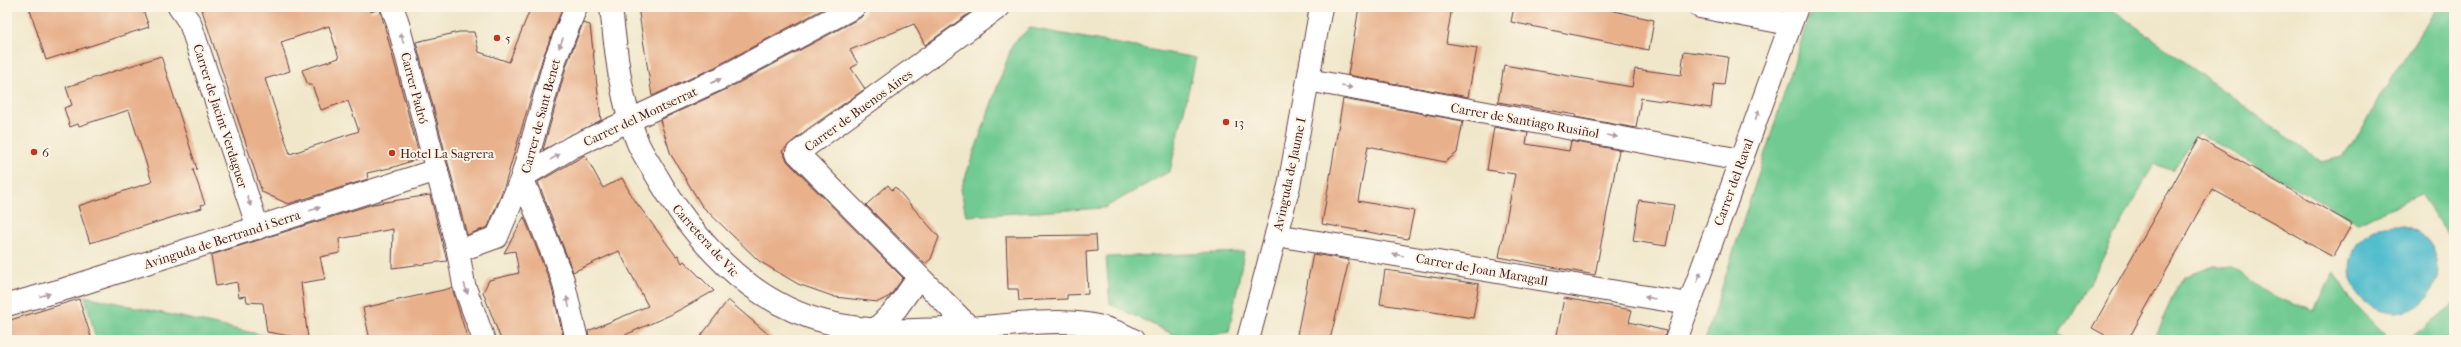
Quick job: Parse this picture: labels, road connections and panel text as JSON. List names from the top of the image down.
{
  "streets": {
    "street": [
      "Carrer Padró",
      "Carrer de Buenos Aires",
      "Carrer de Jacint Verdaguer",
      "Carrer de Sant Benet",
      "Carrer del Montserrat",
      "Carrer de Santiago Rusiñol",
      "Avinguda de Jaume I",
      "Carrer del Raval",
      "Avinguda de Bertrand i Serra",
      "Carretera de Vic",
      "Carrer de Joan Maragall"
    ]
  },
  "crossings": [
    ["Carrer Padró", "Avinguda de Bertrand i Serra"],
    ["Carrer de Buenos Aires", "Carretera de Vic"],
    ["Carrer de Jacint Verdaguer", "Avinguda de Bertrand i Serra"],
    ["Carrer de Sant Benet", "Carrer del Montserrat"],
    ["Carrer del Montserrat", "Carretera de Vic"],
    ["Carrer de Santiago Rusiñol", "Avinguda de Jaume I"],
    ["Carrer de Santiago Rusiñol", "Carrer del Raval"],
    ["Avinguda de Jaume I", "Carrer de Joan Maragall"],
    ["Carrer del Raval", "Carrer de Joan Maragall"]
  ],
  "one_way": [
    "Carrer Padró",
    "Carrer de Jacint Verdaguer",
    "Carrer del Montserrat",
    "Carrer de Santiago Rusiñol",
    "Carrer del Raval",
    "Avinguda de Bertrand i Serra",
    "Carrer de Joan Maragall"
  ],
  "places": [
    "5",
    "13",
    "6",
    "Hotel La Sagrera"
  ]
}
